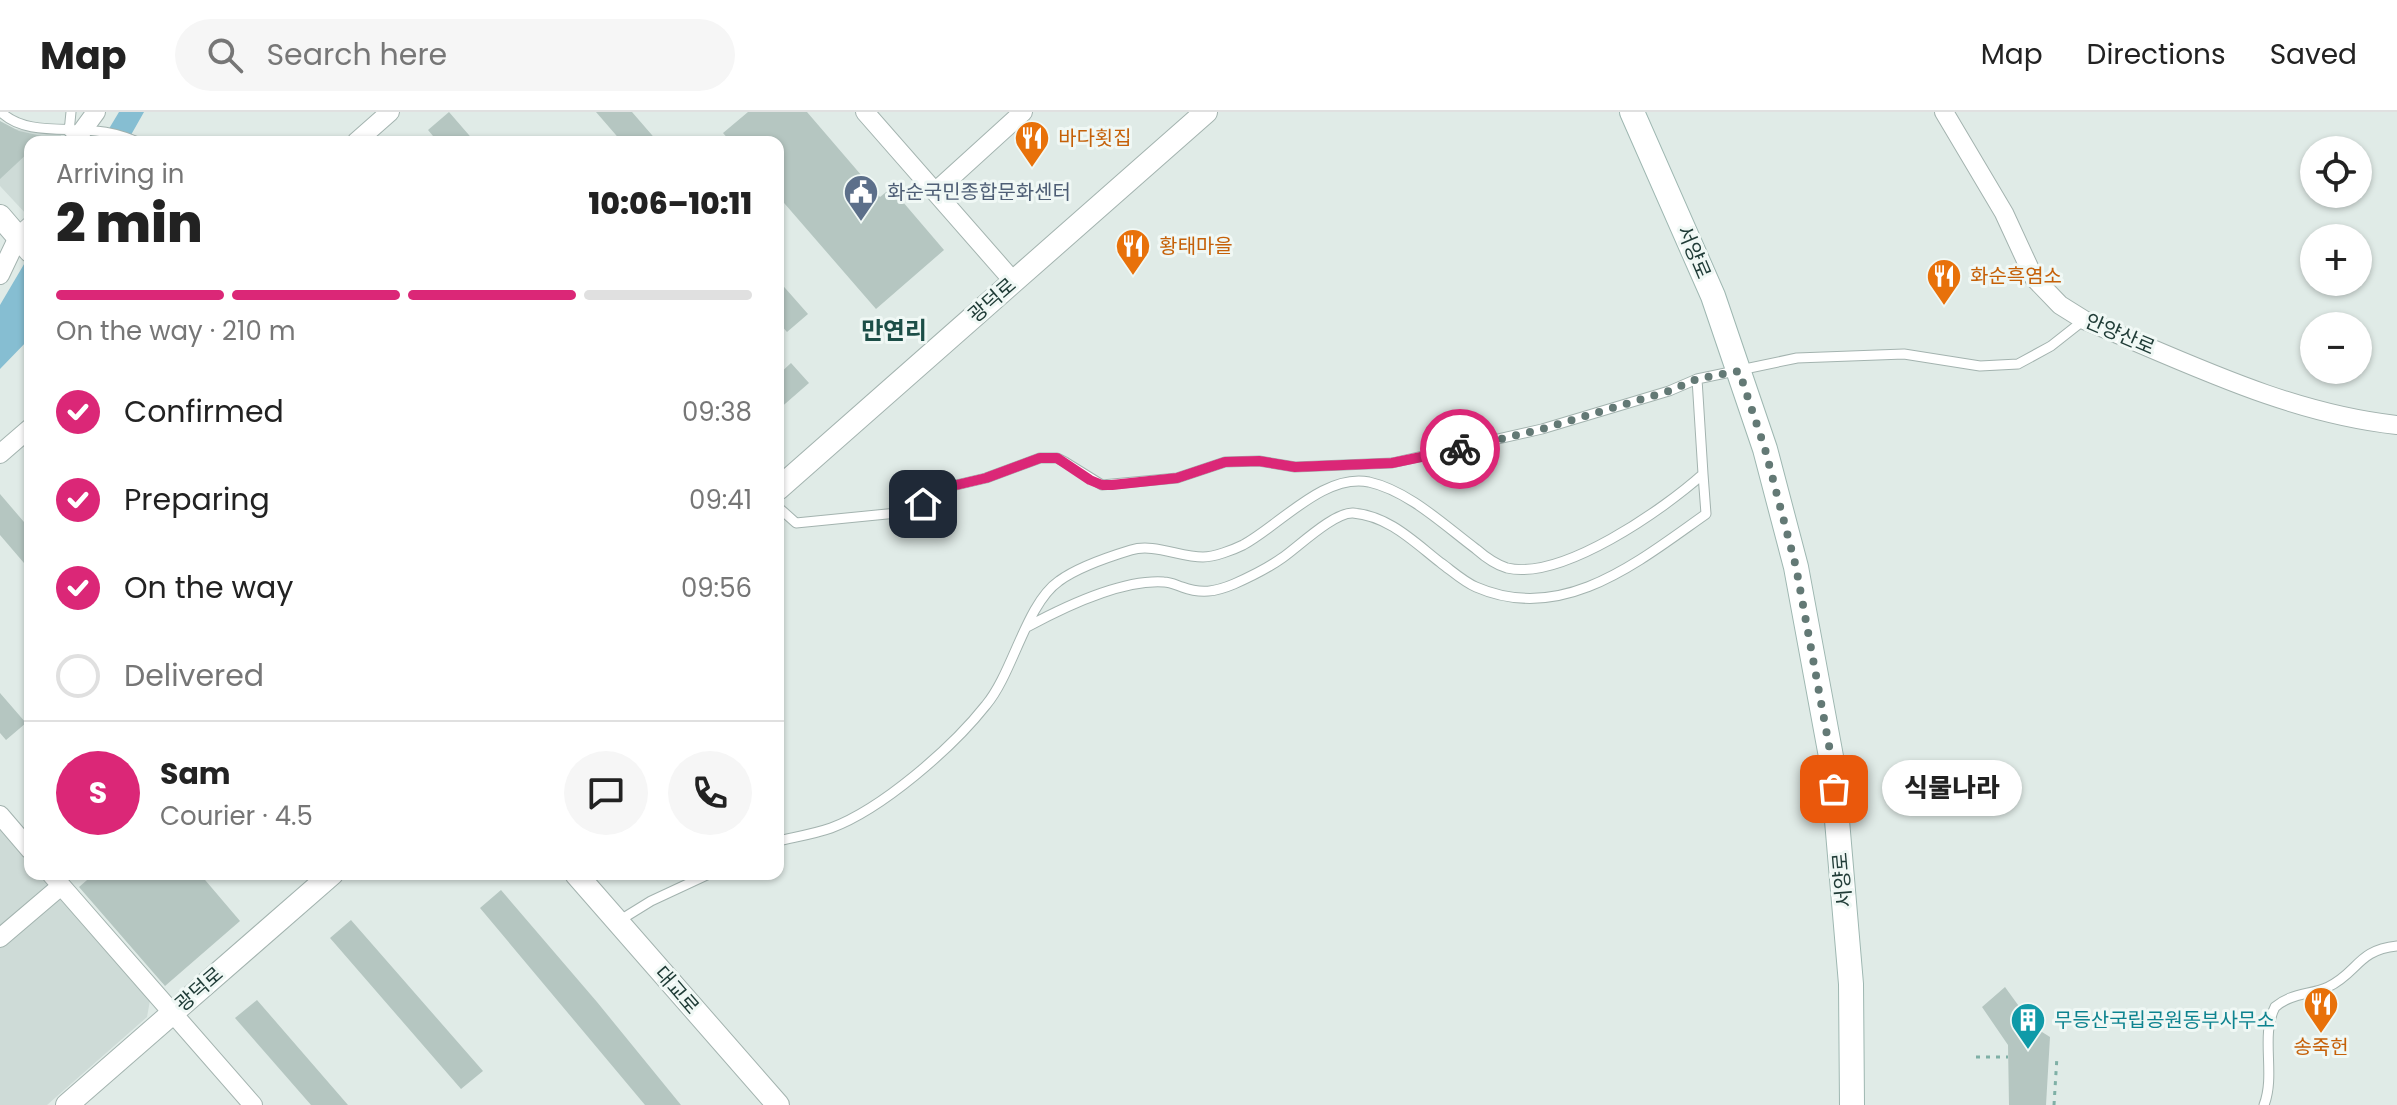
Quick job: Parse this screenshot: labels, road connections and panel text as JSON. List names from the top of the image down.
{
  "streets": {
    "main road": ["서양로"],
    "street": ["광덕로", "안양산로", "대교로"]
  },
  "districts": ["만연리"],
  "places": {
    "restaurant": [
      "바다횟집",
      "황태마을",
      "화순흑염소",
      "송죽헌"
    ],
    "public building": ["화순국민종합문화센터"],
    "other": ["식물나라"],
    "building": ["무등산국립공원동부사무소"]
  },
  "page": {
    "header": "Map",
    "search": "Search here",
    "nav": ["Map", "Directions", "Saved"],
    "map_buttons": ["+", "−"],
    "heading": ["2 min", "Arriving in", "10:06–10:11"],
    "panel": ["Sam", "Courier · 4.5"],
    "bar": "On the way · 210 m",
    "list": [
      ["Confirmed", "09:38"],
      ["Preparing", "09:41"],
      ["On the way", "09:56"],
      "Delivered"
    ],
    "round": "S",
    "bubble": "식물나라"
  }
}
